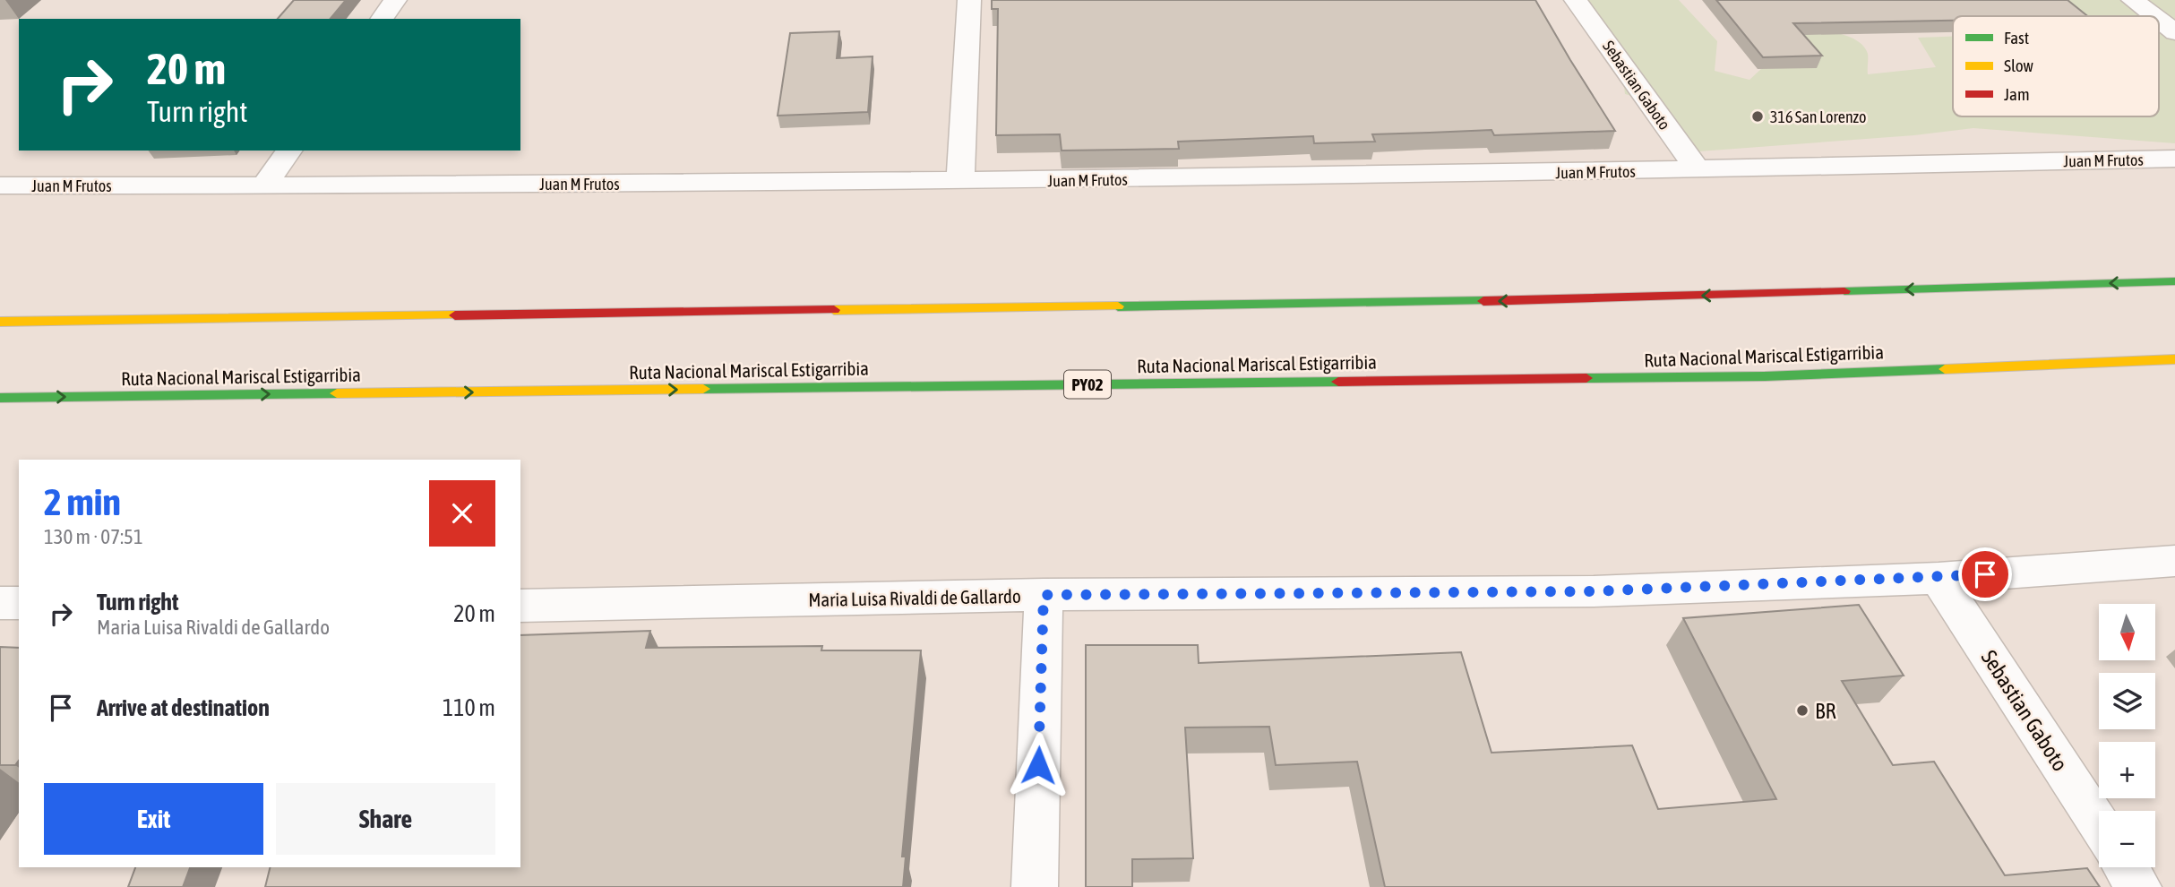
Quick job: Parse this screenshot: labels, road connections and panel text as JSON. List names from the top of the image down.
{
  "streets": {
    "highway": ["Ruta Nacional Mariscal Estigarribia", "PY02"],
    "street": ["Sebastian Gaboto", "Juan M Frutos", "Maria Luisa Rivaldi de Gallardo"]
  },
  "crossings": [
    ["Sebastian Gaboto", "Juan M Frutos"],
    ["Sebastian Gaboto", "Maria Luisa Rivaldi de Gallardo"]
  ],
  "places": ["316 San Lorenzo", "BR"],
  "legend": ["Fast", "Slow", "Jam"],
  "north": "bottom",
  "page": {
    "turn": ["20 m", "Turn right"],
    "heading": ["2 min", "130 m · 07:51"],
    "list": [
      {
        "name": "Turn right",
        "note": "Maria Luisa Rivaldi de Gallardo",
        "value": "20 m"
      },
      {
        "name": "Arrive at destination",
        "value": "110 m"
      }
    ],
    "map_buttons": ["+", "−"],
    "buttons": ["Exit", "Share"]
  }
}
